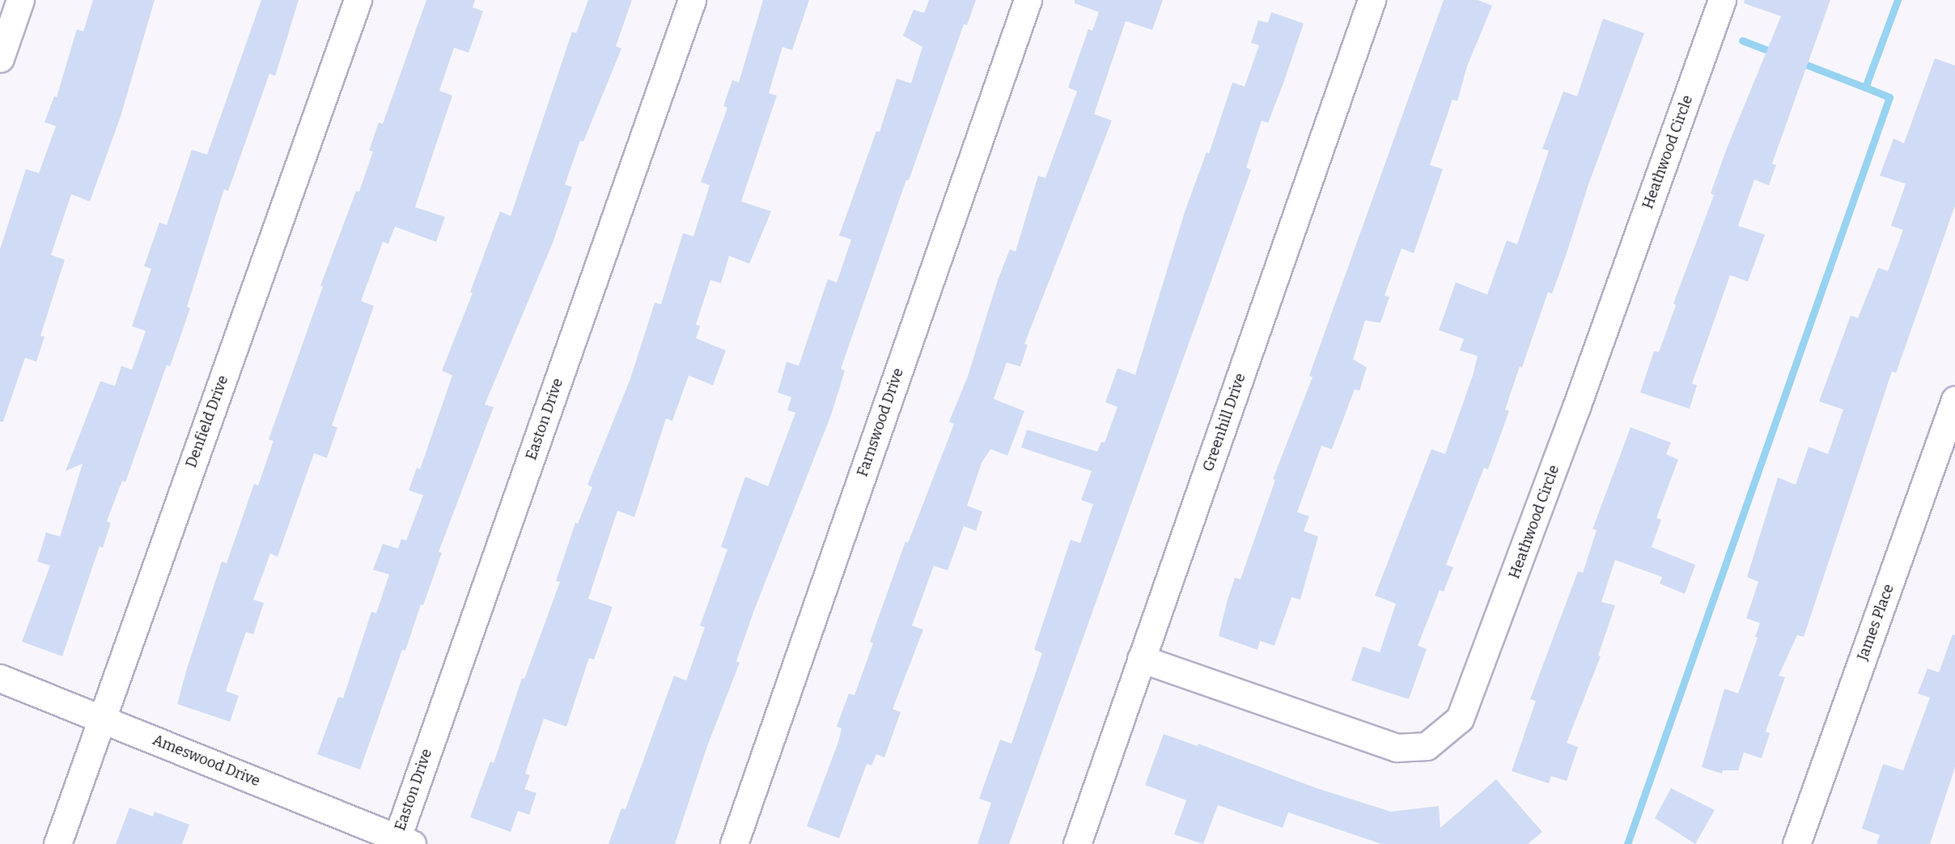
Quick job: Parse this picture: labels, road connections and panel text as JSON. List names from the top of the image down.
{
  "streets": {
    "street": [
      "Heathwood Circle",
      "Easton Drive",
      "Denfield Drive",
      "Farnswood Drive",
      "Greenhill Drive",
      "James Place",
      "Ameswood Drive"
    ]
  },
  "crossings": [
    ["Heathwood Circle", "Greenhill Drive"],
    ["Easton Drive", "Ameswood Drive"],
    ["Denfield Drive", "Ameswood Drive"]
  ]
}
